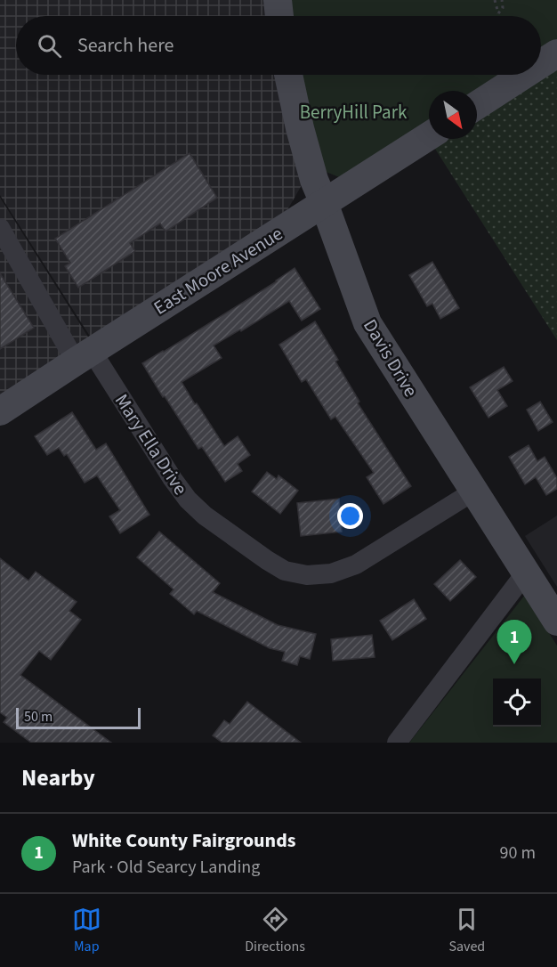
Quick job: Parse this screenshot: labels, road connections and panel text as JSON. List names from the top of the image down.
{
  "streets": {
    "street": ["East Moore Avenue", "Davis Drive", "Mary Ella Drive"]
  },
  "crossings": [
    ["East Moore Avenue", "Davis Drive"],
    ["East Moore Avenue", "Mary Ella Drive"],
    ["Davis Drive", "Mary Ella Drive"]
  ],
  "parks": ["BerryHill Park"],
  "scale_bar": "50 m",
  "north": "bottom right",
  "page": {
    "search": "Search here",
    "pins": "1",
    "scale": "50 m",
    "heading": "Nearby",
    "list": [
      {
        "mark": "1",
        "name": "White County Fairgrounds",
        "note": "Park · Old Searcy Landing",
        "value": "90 m"
      }
    ],
    "nav": ["Map", "Directions", "Saved"]
  }
}
